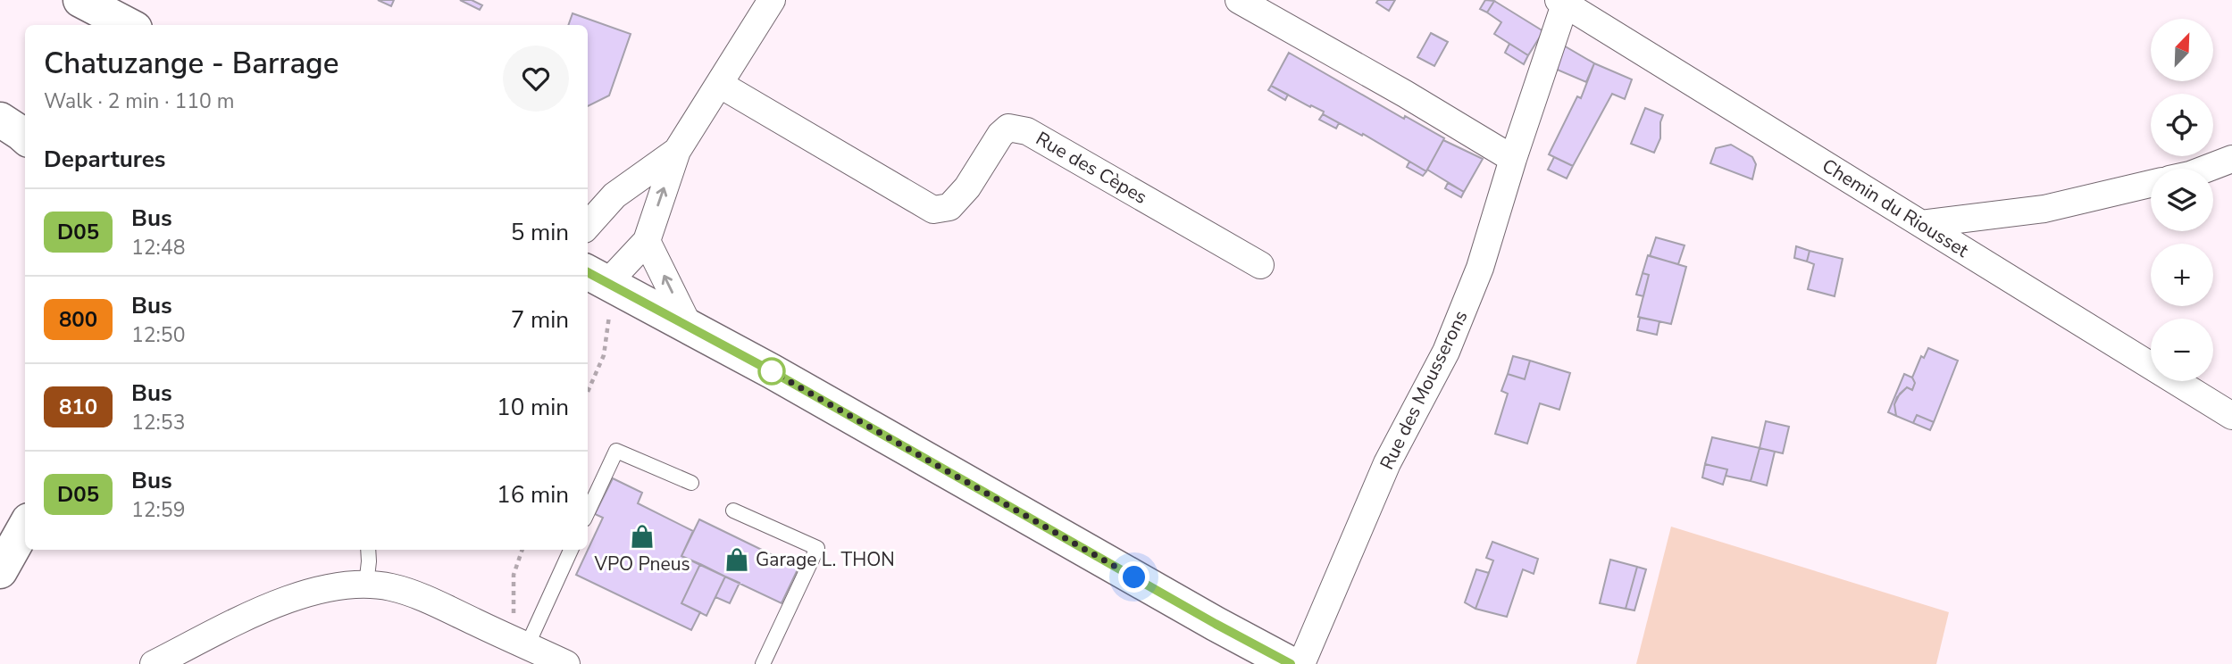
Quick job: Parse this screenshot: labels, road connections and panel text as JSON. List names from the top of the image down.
{
  "streets": {
    "street": ["Rue des Cèpes", "Chemin du Riousset", "Rue des Mousserons"]
  },
  "crossings": [
    ["Chemin du Riousset", "Rue des Mousserons"]
  ],
  "places": {
    "shop": ["VPO Pneus", "Garage L. THON"]
  },
  "lines": ["bus line D05"],
  "north": "top right",
  "page": {
    "map_buttons": ["+", "−"],
    "heading": [
      ["Chatuzange - Barrage", "Walk · 2 min · 110 m"],
      "Departures"
    ],
    "list": [
      {
        "mark": "D05",
        "name": "Bus",
        "note": "12:48",
        "value": "5 min"
      },
      {
        "mark": "800",
        "name": "Bus",
        "note": "12:50",
        "value": "7 min"
      },
      {
        "mark": "810",
        "name": "Bus",
        "note": "12:53",
        "value": "10 min"
      },
      {
        "mark": "D05",
        "name": "Bus",
        "note": "12:59",
        "value": "16 min"
      }
    ]
  }
}
